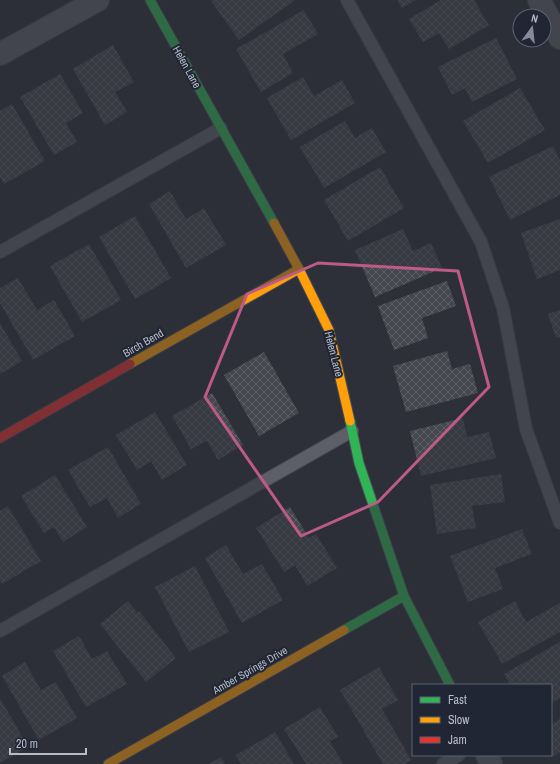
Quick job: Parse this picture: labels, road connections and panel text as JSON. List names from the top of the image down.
{
  "streets": {
    "street": ["Helen Lane", "Birch Bend", "Amber Springs Drive"]
  },
  "crossings": [
    ["Helen Lane", "Birch Bend"],
    ["Helen Lane", "Amber Springs Drive"]
  ],
  "legend": ["Fast", "Slow", "Jam"],
  "scale_bar": "20 m",
  "north": "top"
}
